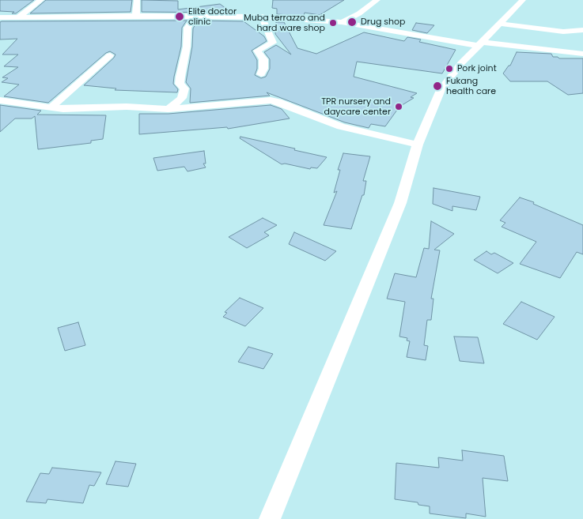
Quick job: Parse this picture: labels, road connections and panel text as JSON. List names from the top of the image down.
{
  "places": [
    "Elite doctor clinic",
    "Drug shop",
    "Muba terrazzo and hard ware shop",
    "Pork joint",
    "Fukang health care",
    "TPR nursery and daycare center"
  ]
}
